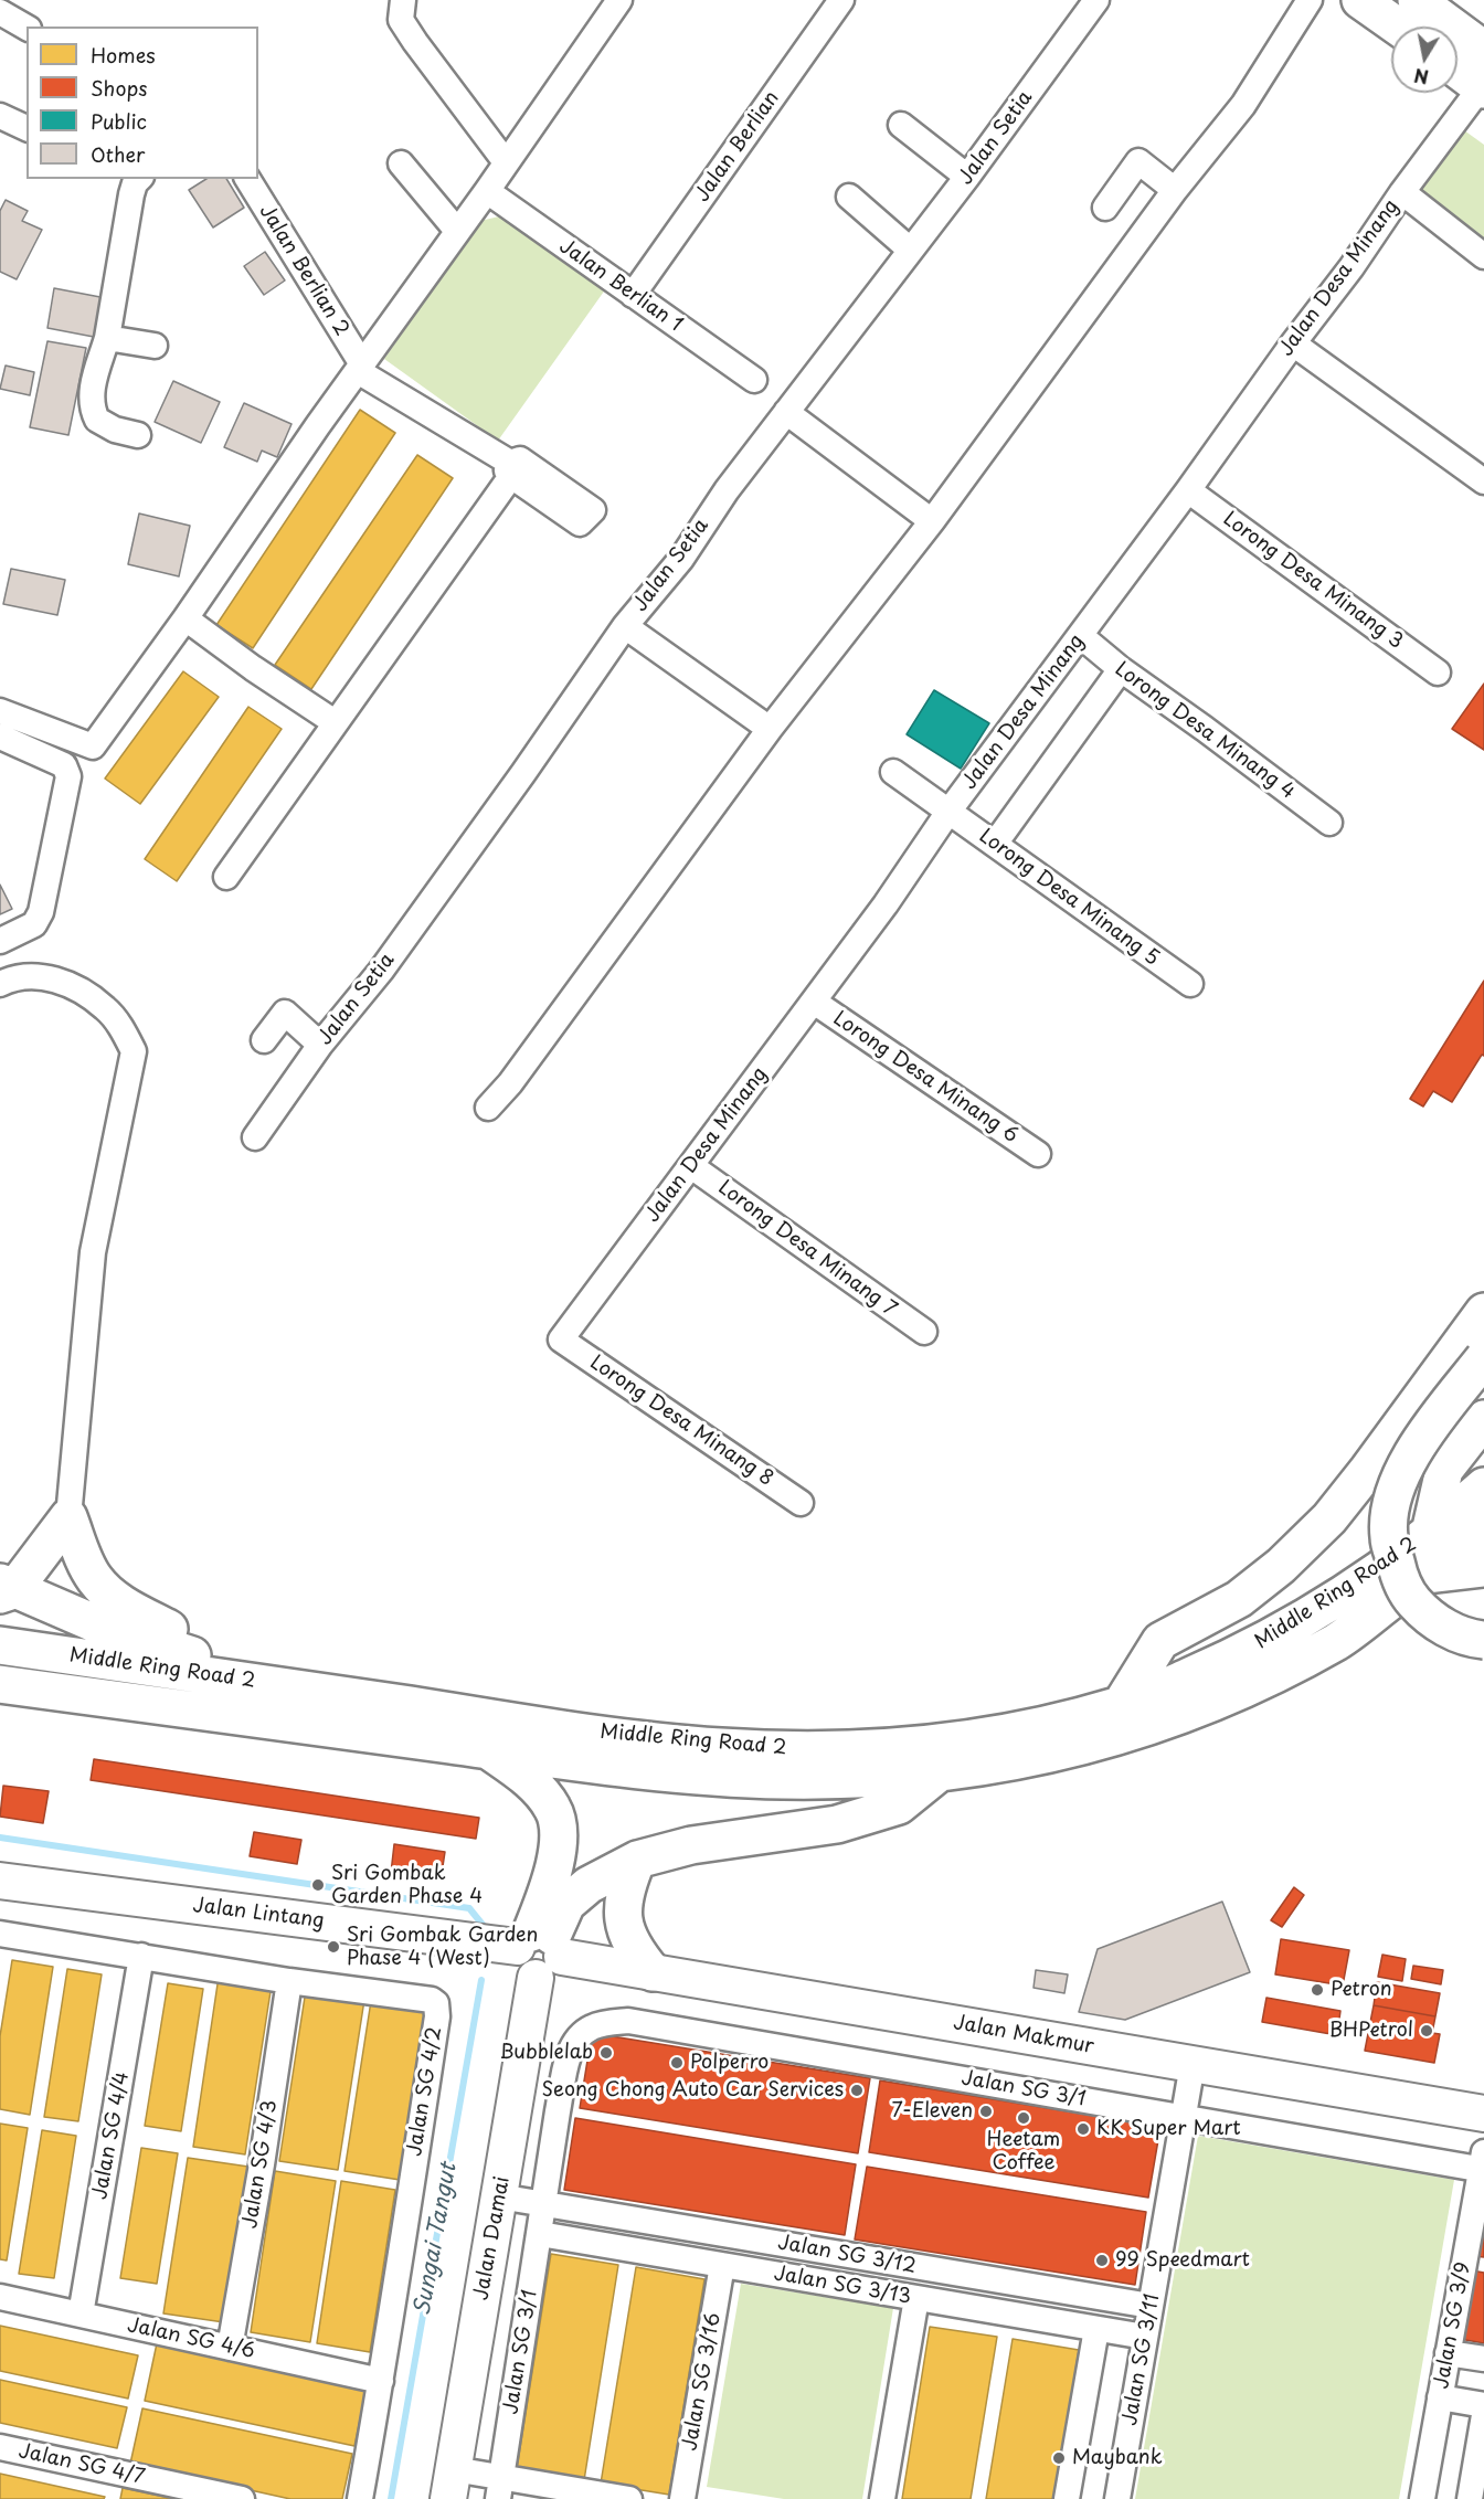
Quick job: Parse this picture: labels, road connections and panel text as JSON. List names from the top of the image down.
{
  "streets": {
    "main road": ["Middle Ring Road 2"],
    "street": [
      "Jalan Setia",
      "Jalan Berlian",
      "Jalan Berlian 2",
      "Jalan Desa Minang",
      "Jalan Berlian 1",
      "Lorong Desa Minang 3",
      "Lorong Desa Minang 4",
      "Lorong Desa Minang 5",
      "Lorong Desa Minang 6",
      "Lorong Desa Minang 7",
      "Lorong Desa Minang 8",
      "Jalan Lintang",
      "Jalan Makmur",
      "Jalan SG 3/1",
      "Jalan SG 4/2",
      "Jalan SG 4/4",
      "Jalan SG 4/3",
      "Jalan Damai",
      "Jalan SG 3/12",
      "Jalan SG 3/13",
      "Jalan SG 3/9",
      "Jalan SG 4/6",
      "Jalan SG 3/11",
      "Jalan SG 3/16",
      "Jalan SG 4/7"
    ]
  },
  "crossings": [
    ["Jalan Berlian", "Jalan Berlian 1"],
    ["Jalan Desa Minang", "Lorong Desa Minang 3"],
    ["Jalan Desa Minang", "Lorong Desa Minang 4"],
    ["Jalan Desa Minang", "Lorong Desa Minang 5"],
    ["Jalan Desa Minang", "Lorong Desa Minang 6"],
    ["Jalan Desa Minang", "Lorong Desa Minang 7"],
    ["Jalan Desa Minang", "Lorong Desa Minang 8"],
    ["Jalan Lintang", "Jalan Makmur"],
    ["Jalan Lintang", "Jalan Damai"],
    ["Jalan Makmur", "Jalan Damai"],
    ["Jalan Makmur", "Jalan SG 3/11"],
    ["Jalan SG 3/1", "Jalan SG 3/12"],
    ["Jalan SG 3/1", "Jalan SG 3/13"],
    ["Jalan SG 3/1", "Jalan SG 3/9"],
    ["Jalan SG 3/1", "Jalan SG 3/11"],
    ["Jalan SG 4/2", "Jalan SG 4/4"],
    ["Jalan SG 4/2", "Jalan SG 4/3"],
    ["Jalan SG 4/2", "Jalan SG 4/6"],
    ["Jalan SG 4/4", "Jalan SG 4/6"],
    ["Jalan SG 4/3", "Jalan SG 4/6"],
    ["Jalan Damai", "Jalan SG 3/12"],
    ["Jalan SG 3/12", "Jalan SG 3/11"],
    ["Jalan SG 3/13", "Jalan SG 3/11"],
    ["Jalan SG 3/13", "Jalan SG 3/16"]
  ],
  "water": ["Sungai Tangut"],
  "places": [
    "Sri Gombak Garden Phase 4",
    "Sri Gombak Garden Phase 4 (West)",
    "Petron",
    "BHPetrol",
    "Bubblelab",
    "Polperro",
    "Seong Chong Auto Car Services",
    "7-Eleven",
    "Heetam Coffee",
    "KK Super Mart",
    "99 Speedmart",
    "Maybank"
  ],
  "legend": [
    "Homes",
    "Shops",
    "Public",
    "Other"
  ],
  "north": "bottom"
}
